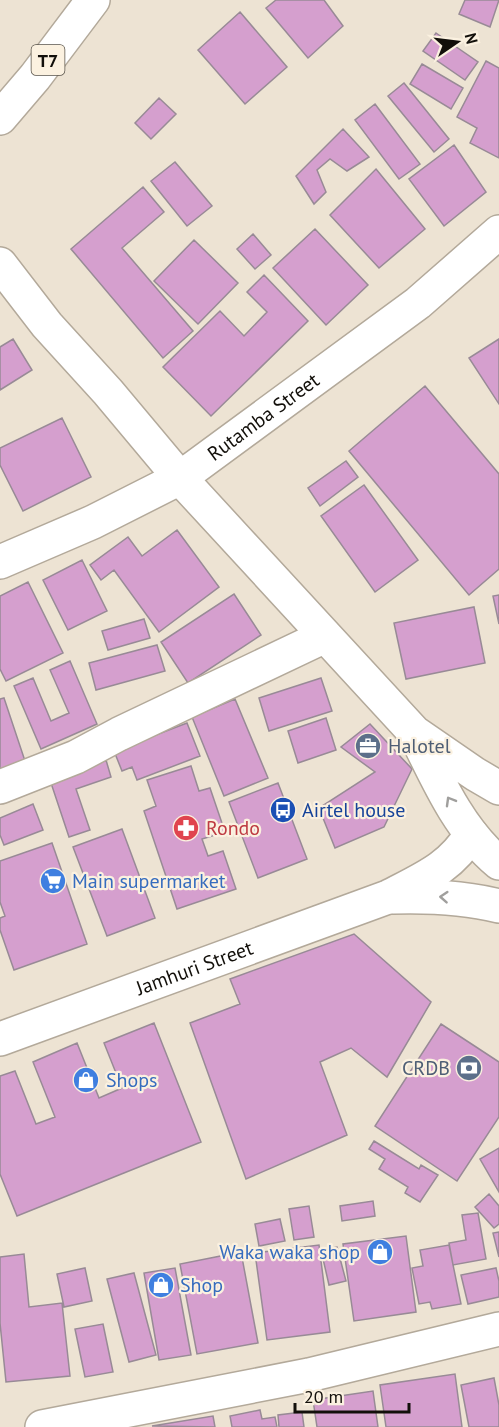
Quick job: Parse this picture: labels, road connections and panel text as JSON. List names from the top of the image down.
{
  "streets": {
    "main road": ["T7", "Rutamba Street", "Jamhuri Street"]
  },
  "places": {
    "office": ["Halotel"],
    "bus stop": ["Airtel house"],
    "pharmacy": ["Rondo"],
    "supermarket": ["Main supermarket"],
    "bank": ["CRDB"],
    "shop": ["Shops", "Waka waka shop", "Shop"]
  },
  "scale_bar": "20 m",
  "north": "right"
}
